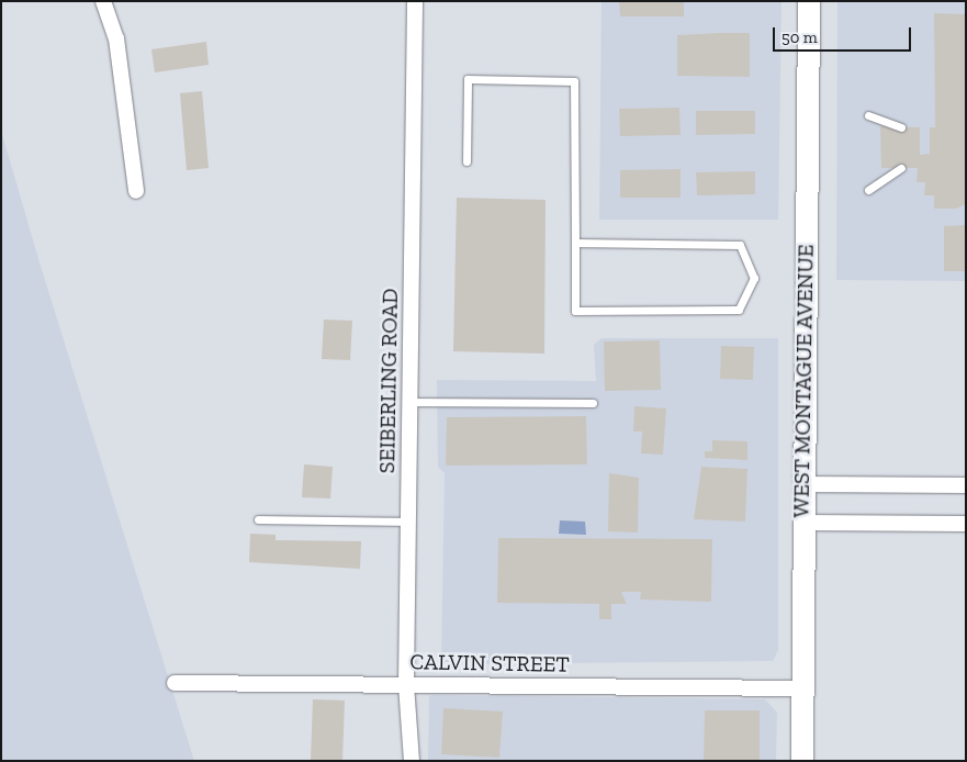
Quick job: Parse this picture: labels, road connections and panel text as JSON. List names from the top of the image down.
{
  "streets": {
    "main road": ["WEST MONTAGUE AVENUE"],
    "street": ["SEIBERLING ROAD", "CALVIN STREET"]
  },
  "crossings": [
    ["SEIBERLING ROAD", "CALVIN STREET"],
    ["WEST MONTAGUE AVENUE", "CALVIN STREET"]
  ],
  "scale_bar": "50 m"
}
